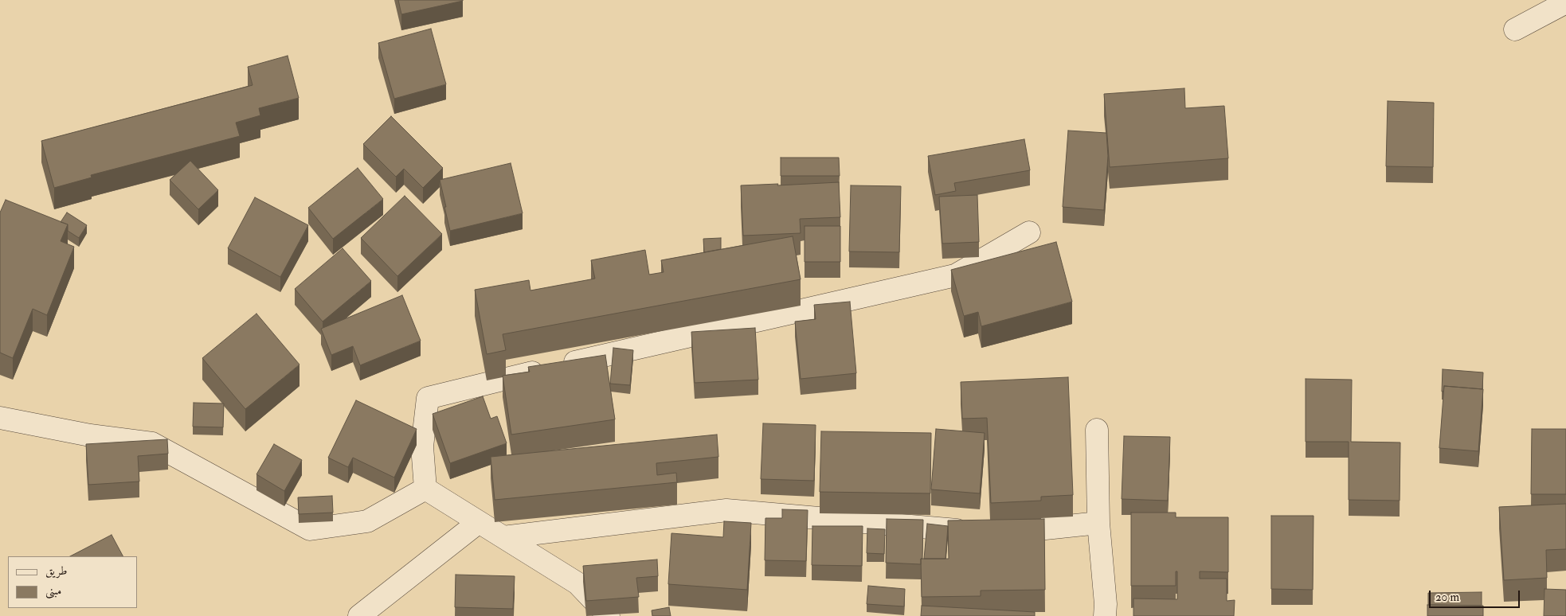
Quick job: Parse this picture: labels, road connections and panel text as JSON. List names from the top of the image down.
{
  "legend": ["طريق", "مبنى"],
  "scale_bar": "20 m"
}
